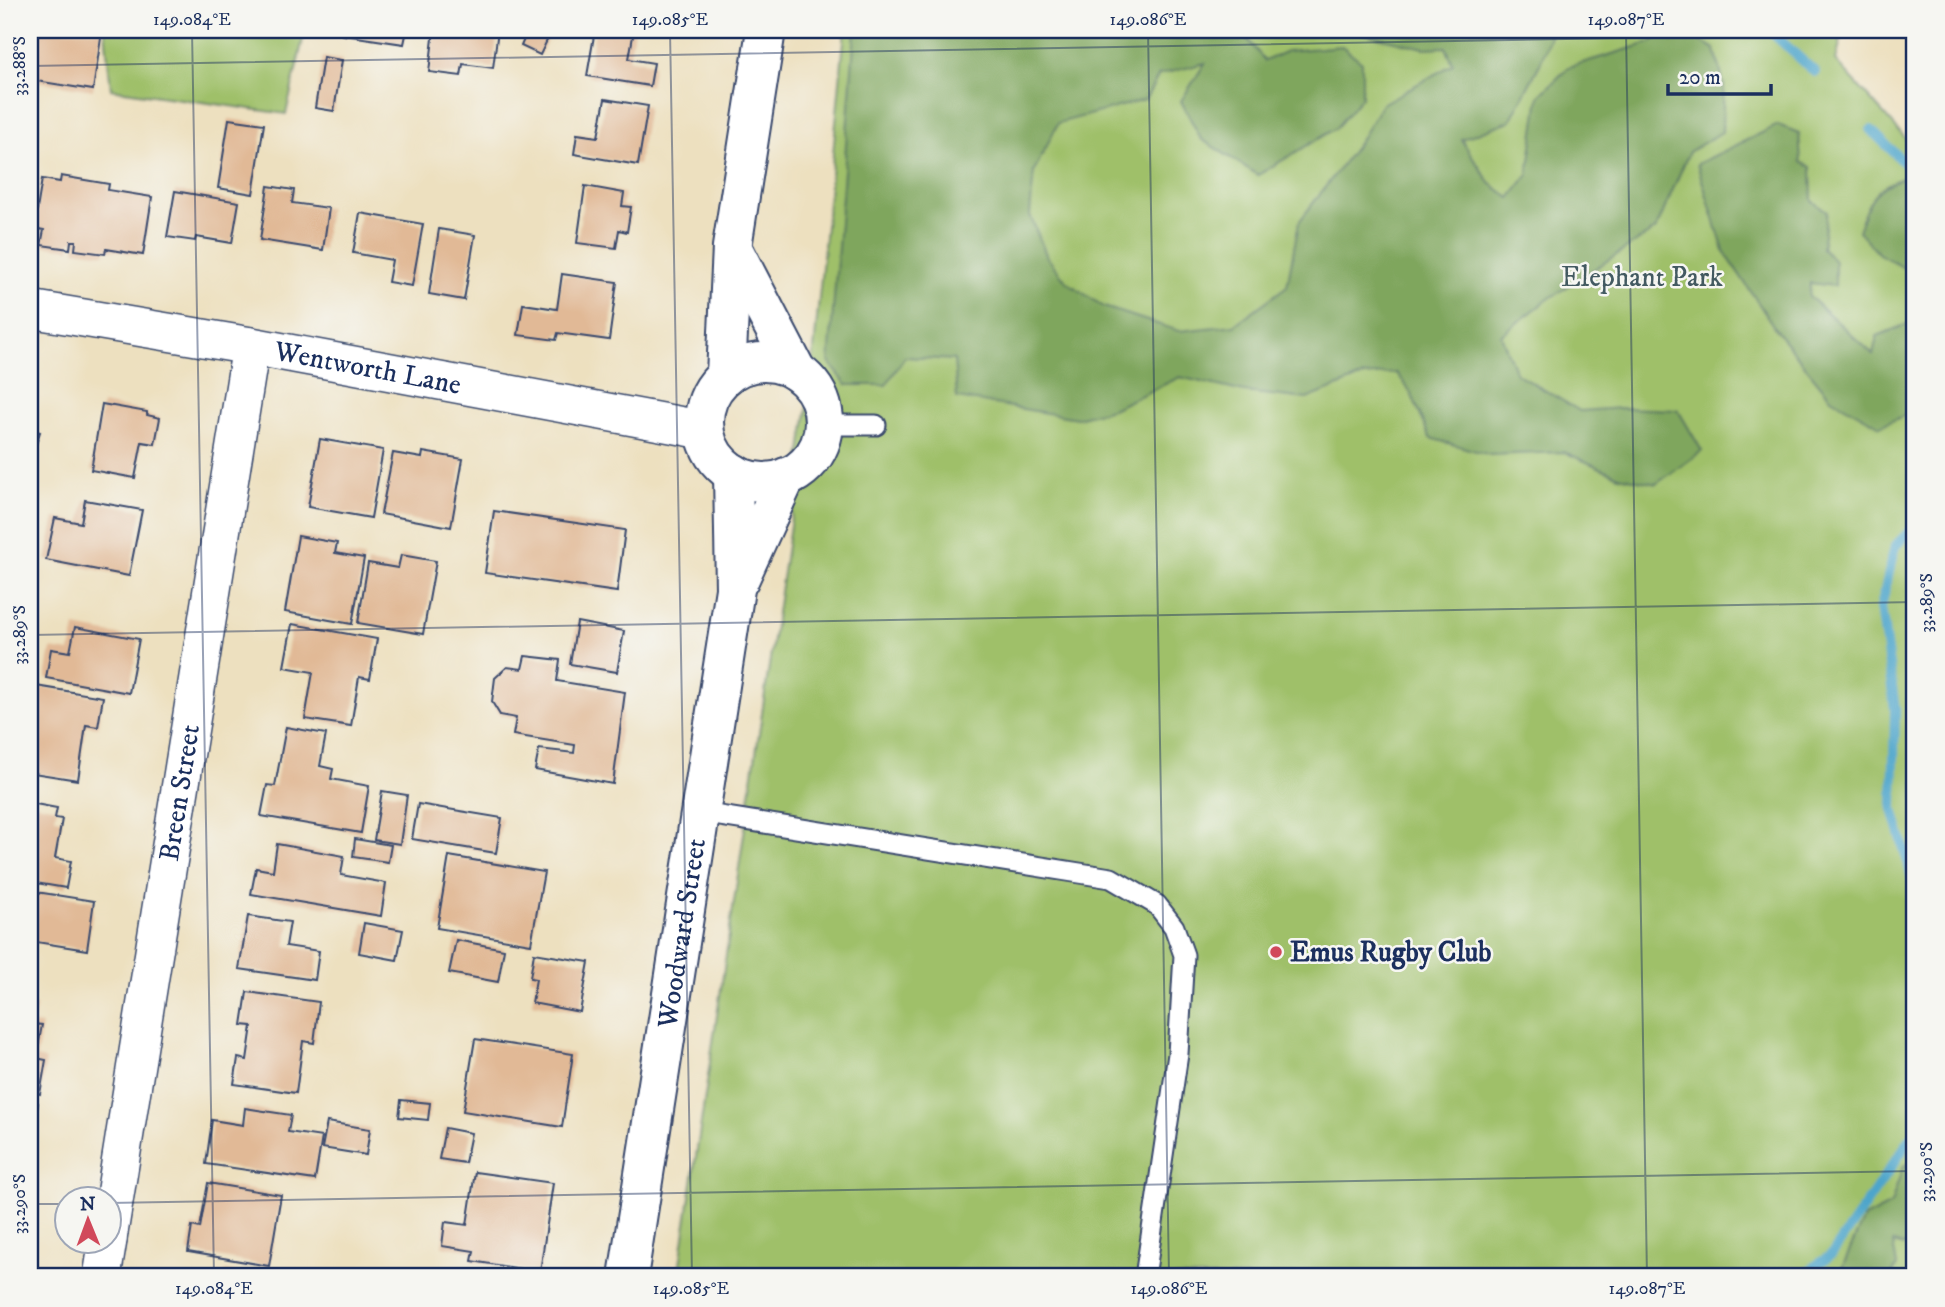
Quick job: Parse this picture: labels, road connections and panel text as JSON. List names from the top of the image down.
{
  "streets": {
    "street": ["Wentworth Lane", "Breen Street", "Woodward Street"]
  },
  "crossings": [
    ["Wentworth Lane", "Breen Street"],
    ["Wentworth Lane", "Woodward Street"]
  ],
  "parks": ["Elephant Park"],
  "places": ["Emus Rugby Club"],
  "scale_bar": "20 m",
  "north": "top",
  "coordinates": [
    "149.084°E",
    "149.085°E",
    "149.086°E",
    "149.087°E",
    "33.288°S",
    "33.289°S",
    "33.290°S"
  ]
}
